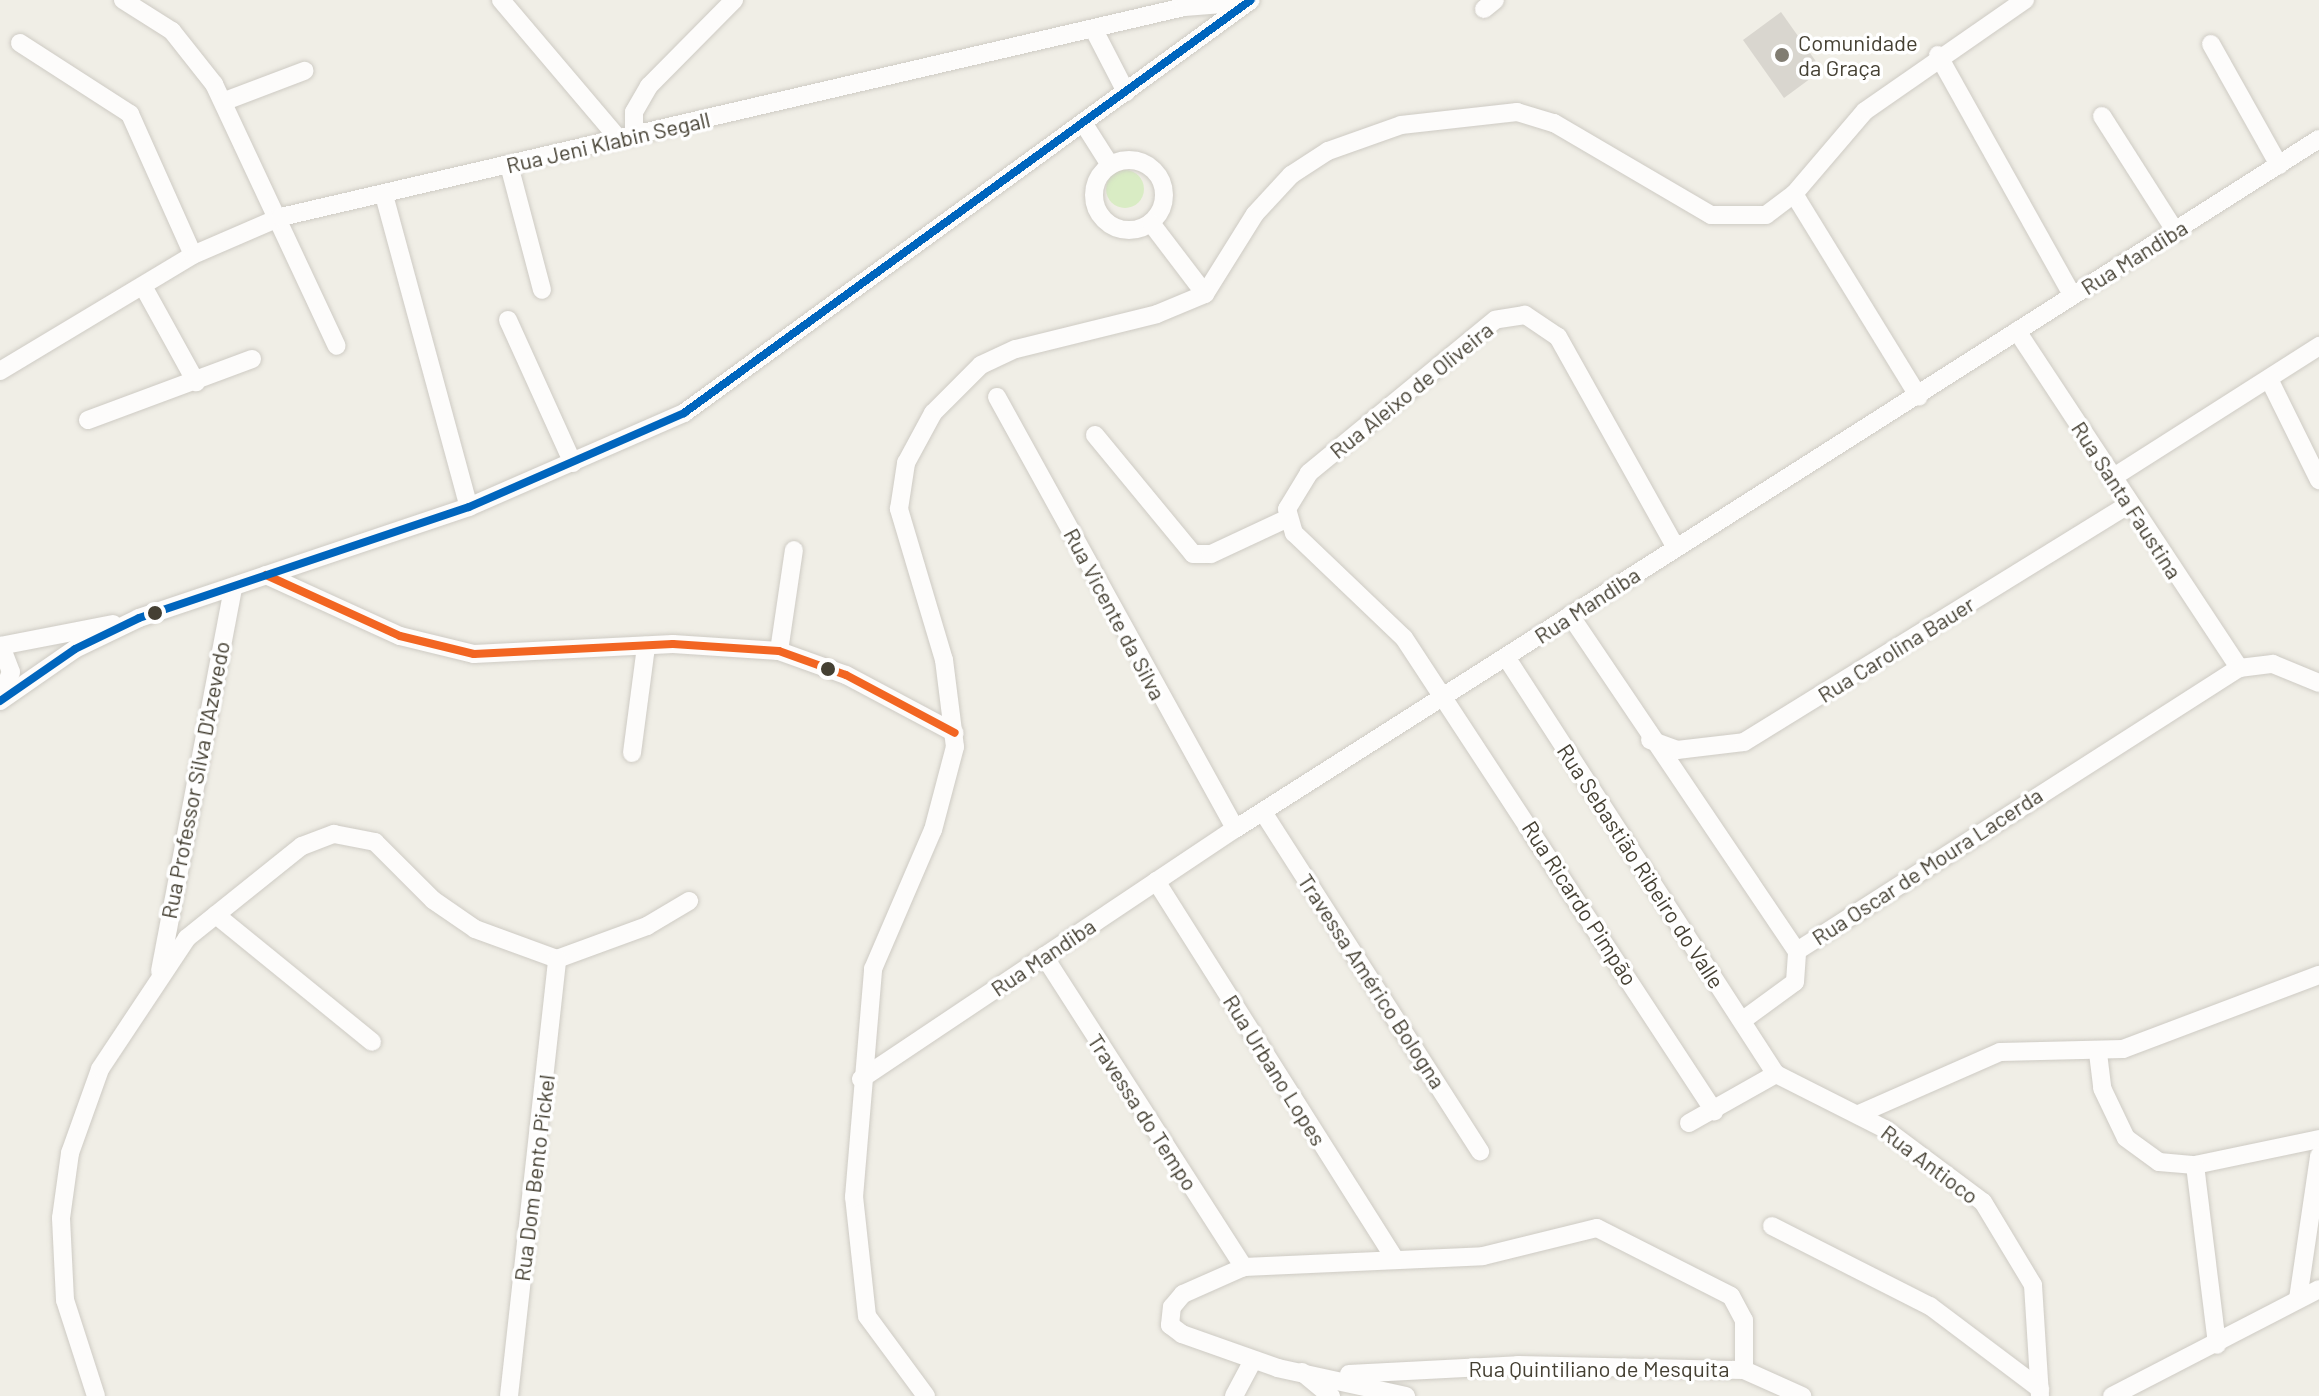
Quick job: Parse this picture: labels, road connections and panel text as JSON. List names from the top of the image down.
{
  "streets": {
    "street": [
      "Rua Jeni Klabin Segall",
      "Rua Mandiba",
      "Rua Aleixo de Oliveira",
      "Rua Santa Faustina",
      "Rua Vicente da Silva",
      "Rua Carolina Bauer",
      "Rua Professor Silva D'Azevedo",
      "Rua Sebastião Ribeiro do Valle",
      "Rua Oscar de Moura Lacerda",
      "Rua Ricardo Pimpão",
      "Travessa Américo Bologna",
      "Rua Urbano Lopes",
      "Travessa do Tempo",
      "Rua Antioco",
      "Rua Dom Bento Pickel",
      "Rua Quintiliano de Mesquita"
    ]
  },
  "crossings": [
    ["Rua Mandiba", "Rua Aleixo de Oliveira"],
    ["Rua Mandiba", "Rua Santa Faustina"],
    ["Rua Mandiba", "Rua Vicente da Silva"],
    ["Rua Mandiba", "Rua Sebastião Ribeiro do Valle"],
    ["Rua Mandiba", "Rua Oscar de Moura Lacerda"],
    ["Rua Mandiba", "Rua Ricardo Pimpão"],
    ["Rua Mandiba", "Travessa Américo Bologna"],
    ["Rua Mandiba", "Rua Urbano Lopes"],
    ["Rua Mandiba", "Travessa do Tempo"],
    ["Rua Santa Faustina", "Rua Carolina Bauer"],
    ["Rua Santa Faustina", "Rua Oscar de Moura Lacerda"],
    ["Rua Carolina Bauer", "Rua Oscar de Moura Lacerda"],
    ["Rua Sebastião Ribeiro do Valle", "Rua Antioco"],
    ["Rua Urbano Lopes", "Rua Quintiliano de Mesquita"],
    ["Travessa do Tempo", "Rua Quintiliano de Mesquita"]
  ],
  "places": ["Comunidade da Graça"]
}
